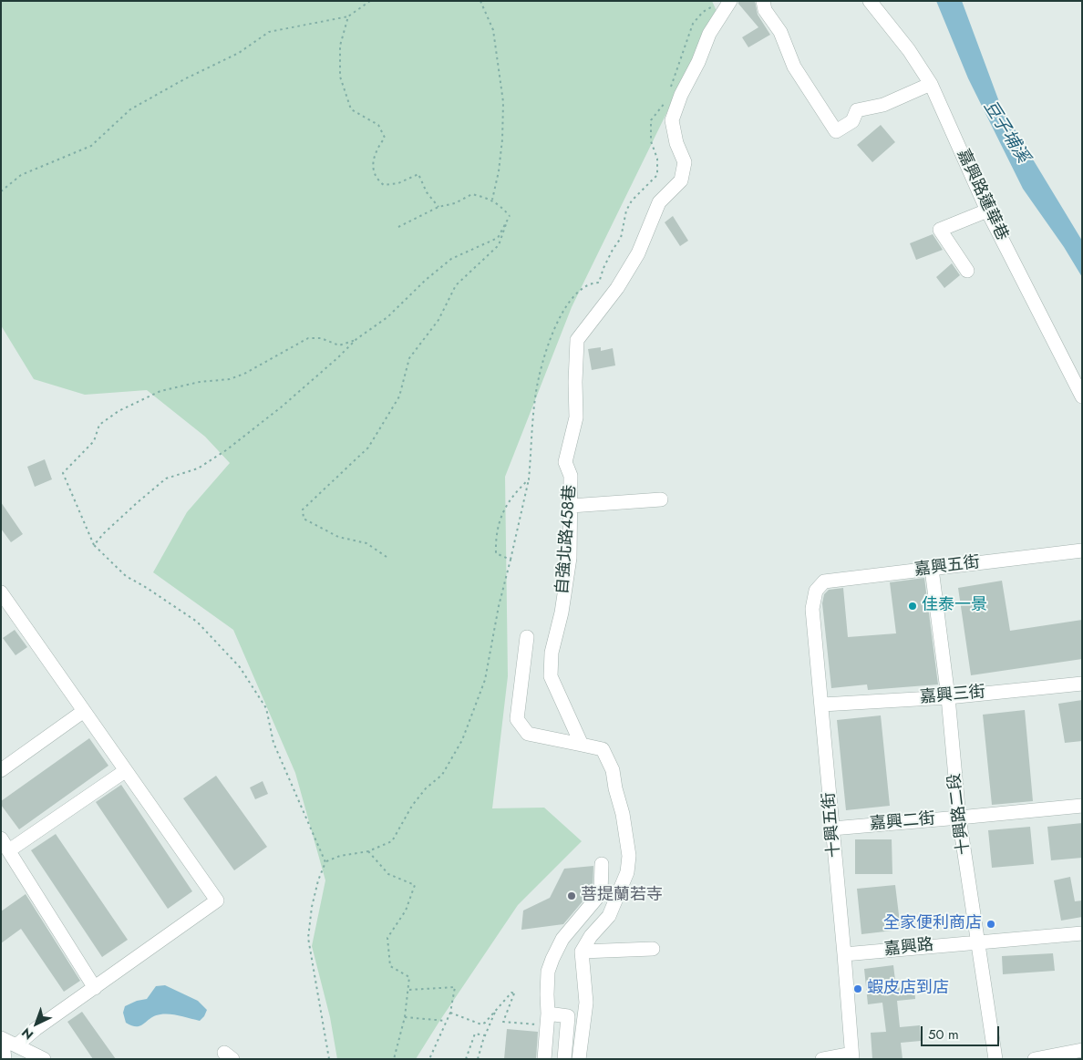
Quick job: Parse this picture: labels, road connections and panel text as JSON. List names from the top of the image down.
{
  "streets": {
    "street": [
      "嘉興路蓮華巷",
      "自強北路458巷",
      "嘉興五街",
      "嘉興三街",
      "十興路二段",
      "嘉興二街",
      "十興五街",
      "嘉興路"
    ]
  },
  "crossings": [
    ["嘉興五街", "十興路二段"],
    ["嘉興五街", "十興五街"],
    ["嘉興三街", "十興路二段"],
    ["嘉興三街", "十興五街"],
    ["十興路二段", "嘉興二街"],
    ["十興路二段", "嘉興路"],
    ["嘉興二街", "十興五街"],
    ["十興五街", "嘉興路"]
  ],
  "water": ["豆子埔溪"],
  "places": [
    "佳泰一景",
    "菩提蘭若寺",
    "全家便利商店",
    "蝦皮店到店"
  ],
  "scale_bar": "50 m",
  "north": "bottom left"
}
